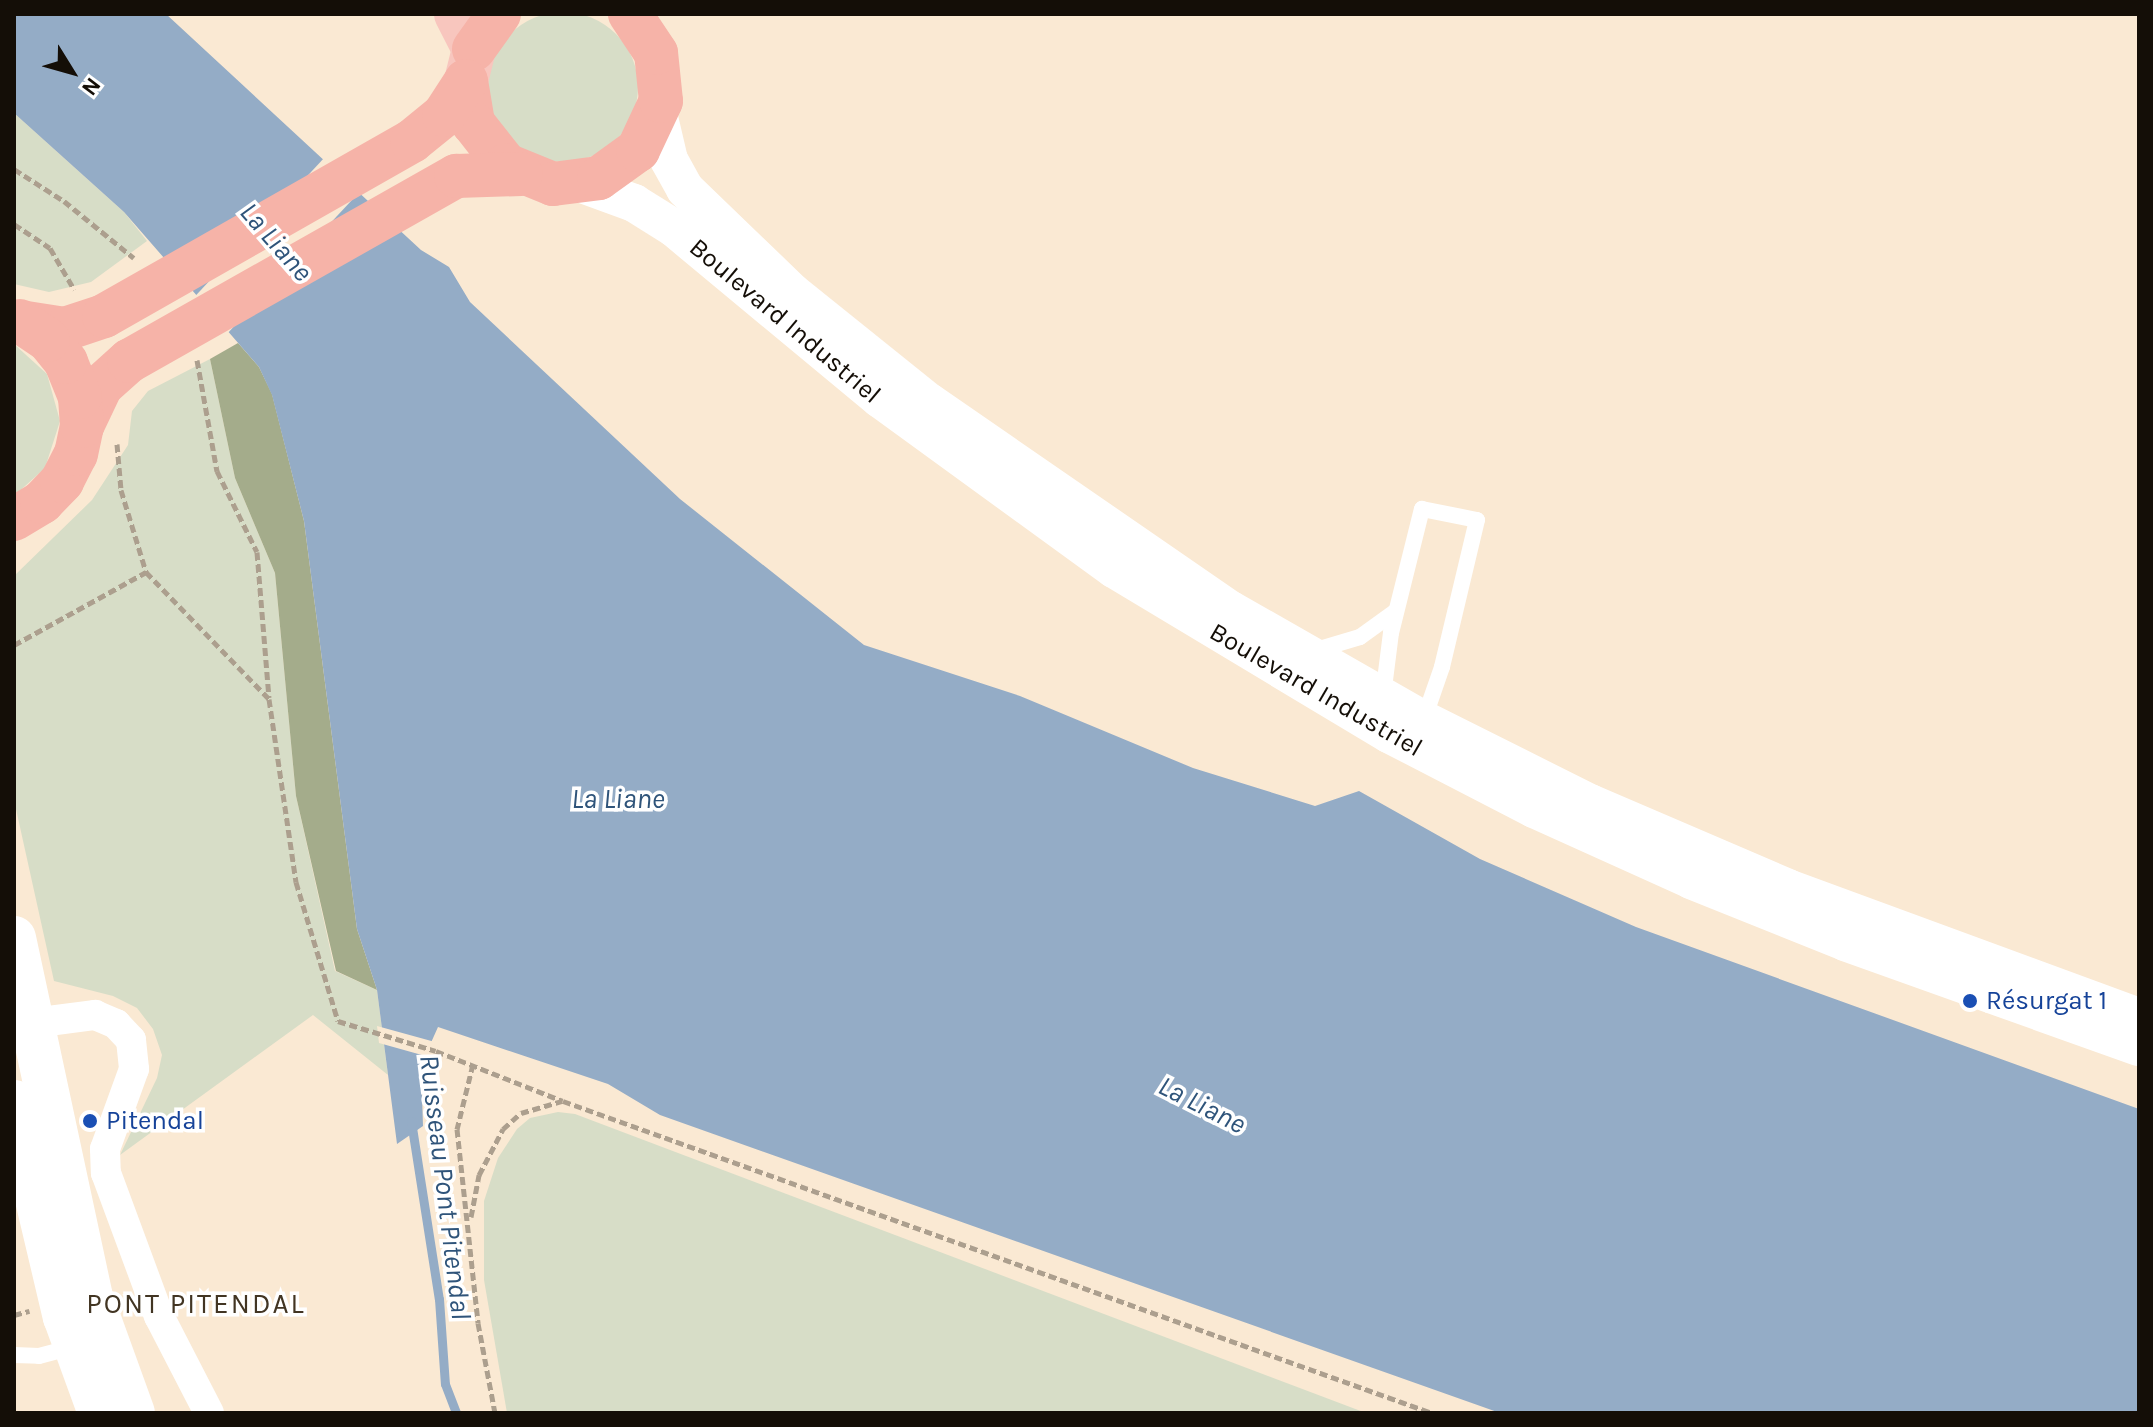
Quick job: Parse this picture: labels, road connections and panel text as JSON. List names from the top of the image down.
{
  "streets": {
    "street": ["Boulevard Industriel"]
  },
  "districts": ["PONT PITENDAL"],
  "water": ["La Liane", "Ruisseau Pont Pitendal"],
  "places": ["Résurgat 1", "Pitendal"],
  "north": "bottom right"
}
